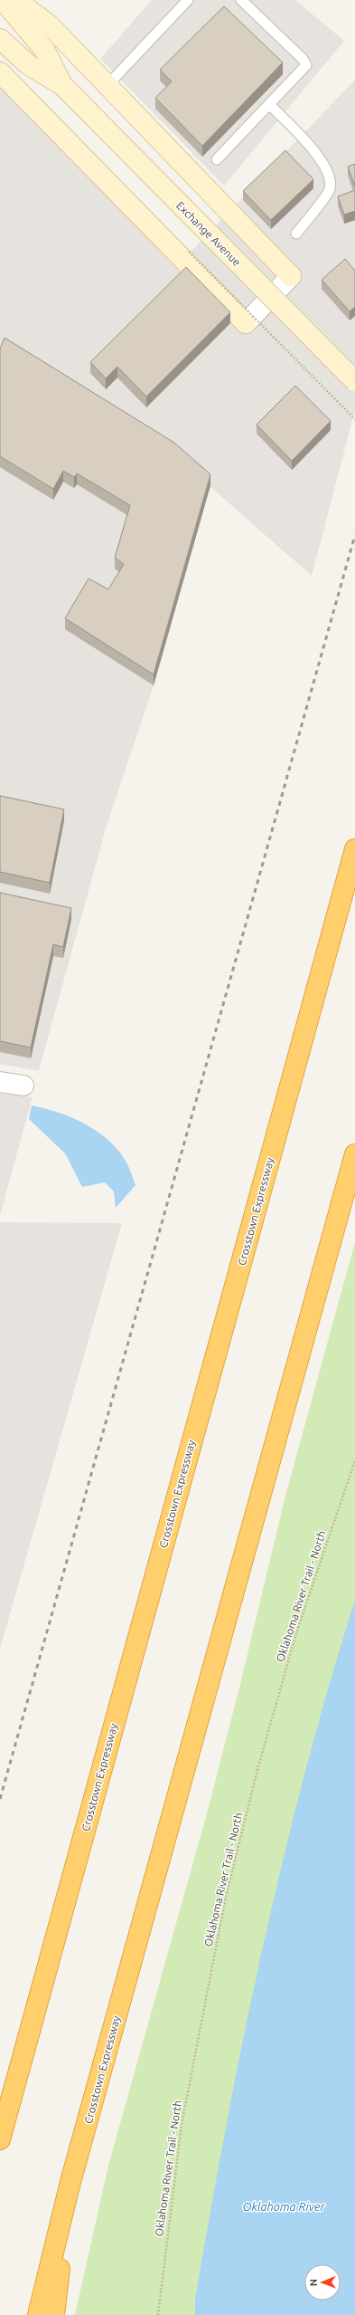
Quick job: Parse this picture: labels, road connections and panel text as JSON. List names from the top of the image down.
{
  "streets": {
    "highway": ["Crosstown Expressway"],
    "main road": ["Exchange Avenue"],
    "path": ["Oklahoma River Trail - North"]
  },
  "water": ["Oklahoma River"],
  "north": "left"
}
